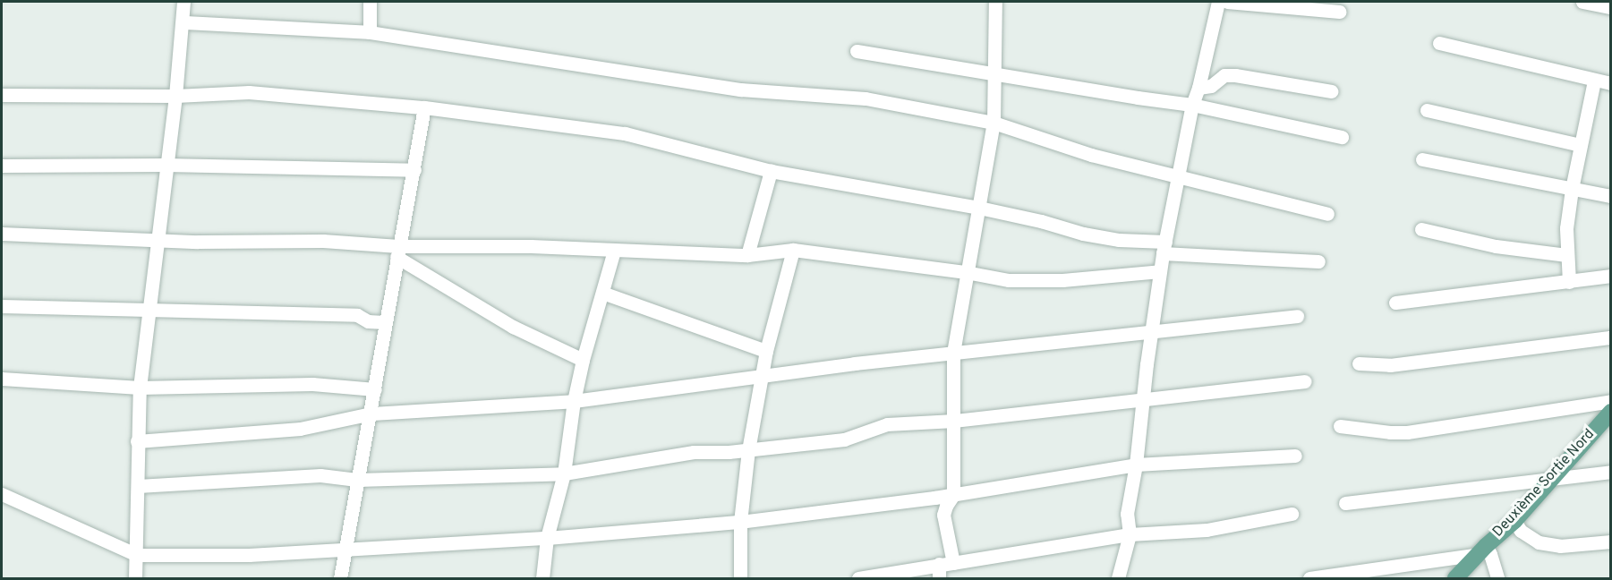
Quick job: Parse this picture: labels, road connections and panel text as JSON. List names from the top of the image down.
{
  "streets": {
    "main road": ["Deuxième Sortie Nord"]
  }
}
